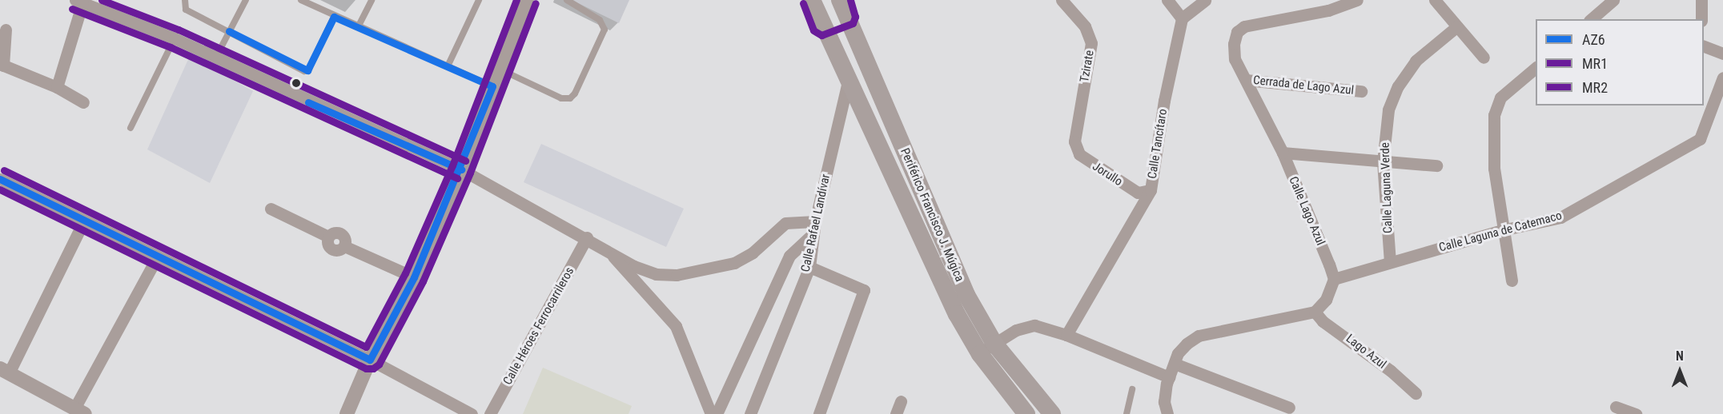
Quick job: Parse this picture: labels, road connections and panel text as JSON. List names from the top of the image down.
{
  "streets": {
    "main road": ["Periférico Francisco J. Múgica"],
    "street": [
      "Tzirate",
      "Cerrada de Lago Azul",
      "Calle Tancítaro",
      "Jorullo",
      "Calle Laguna Verde",
      "Calle Lago Azul",
      "Calle Rafael Landívar",
      "Calle Laguna de Catemaco",
      "Calle Héroes Ferrocarrileros",
      "Lago Azul"
    ]
  },
  "crossings": [
    ["Tzirate", "Jorullo"],
    ["Cerrada de Lago Azul", "Calle Lago Azul"],
    ["Calle Tancítaro", "Jorullo"],
    ["Calle Laguna Verde", "Calle Laguna de Catemaco"],
    ["Calle Lago Azul", "Calle Laguna de Catemaco"],
    ["Periférico Francisco J. Múgica", "Calle Rafael Landívar"]
  ],
  "lines": ["transit line MR1", "transit line MR2", "transit line AZ6"],
  "legend": ["AZ6", "MR1", "MR2"],
  "north": "top"
}
